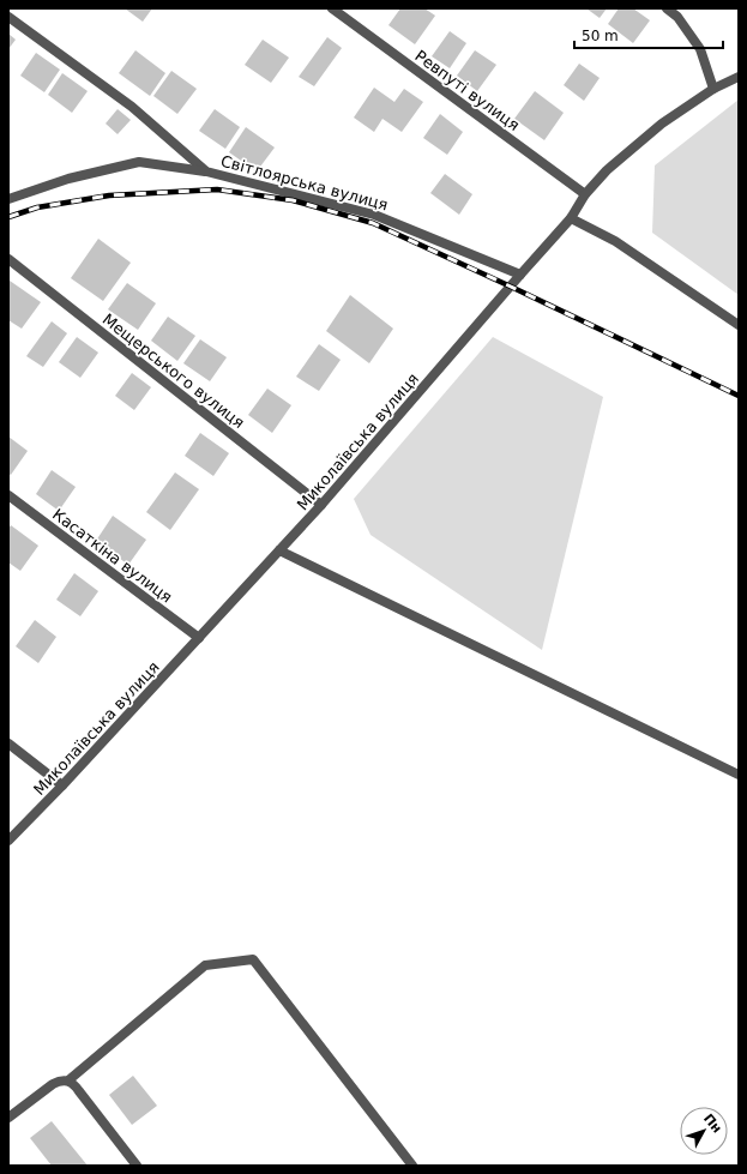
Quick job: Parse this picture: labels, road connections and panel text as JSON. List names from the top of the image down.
{
  "streets": {
    "street": [
      "Ревпуті вулиця",
      "Світлоярська вулиця",
      "Мещерського вулиця",
      "Миколаївська вулиця",
      "Касаткіна вулиця"
    ]
  },
  "crossings": [
    ["Ревпуті вулиця", "Миколаївська вулиця"],
    ["Світлоярська вулиця", "Миколаївська вулиця"],
    ["Мещерського вулиця", "Миколаївська вулиця"],
    ["Миколаївська вулиця", "Касаткіна вулиця"]
  ],
  "scale_bar": "50 m",
  "north": "top right"
}
